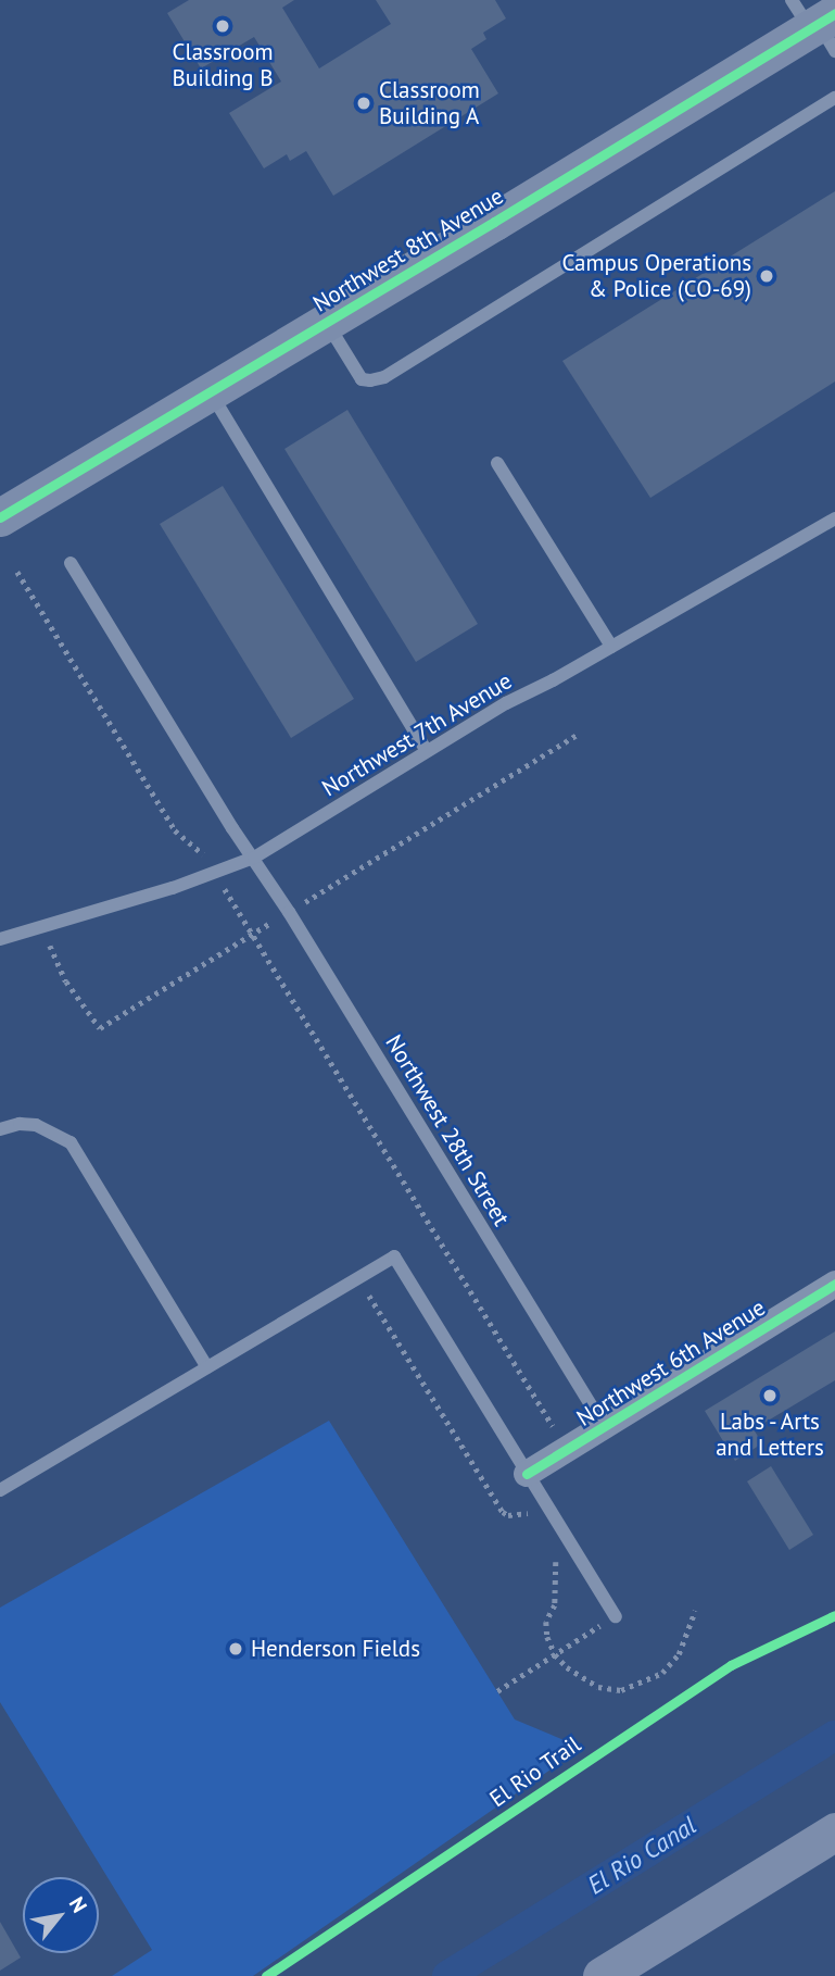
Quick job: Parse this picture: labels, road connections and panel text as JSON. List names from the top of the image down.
{
  "streets": {
    "street": ["Northwest 8th Avenue", "Northwest 6th Avenue"],
    "lane": ["Northwest 7th Avenue", "Northwest 28th Street"],
    "cycle path": ["El Rio Trail"]
  },
  "crossings": [
    ["Northwest 7th Avenue", "Northwest 28th Street"],
    ["Northwest 28th Street", "Northwest 6th Avenue"]
  ],
  "water": ["El Rio Canal"],
  "places": [
    "Classroom Building B",
    "Classroom Building A",
    "Campus Operations & Police (CO-69)",
    "Labs - Arts and Letters",
    "Henderson Fields"
  ],
  "north": "top right"
}
